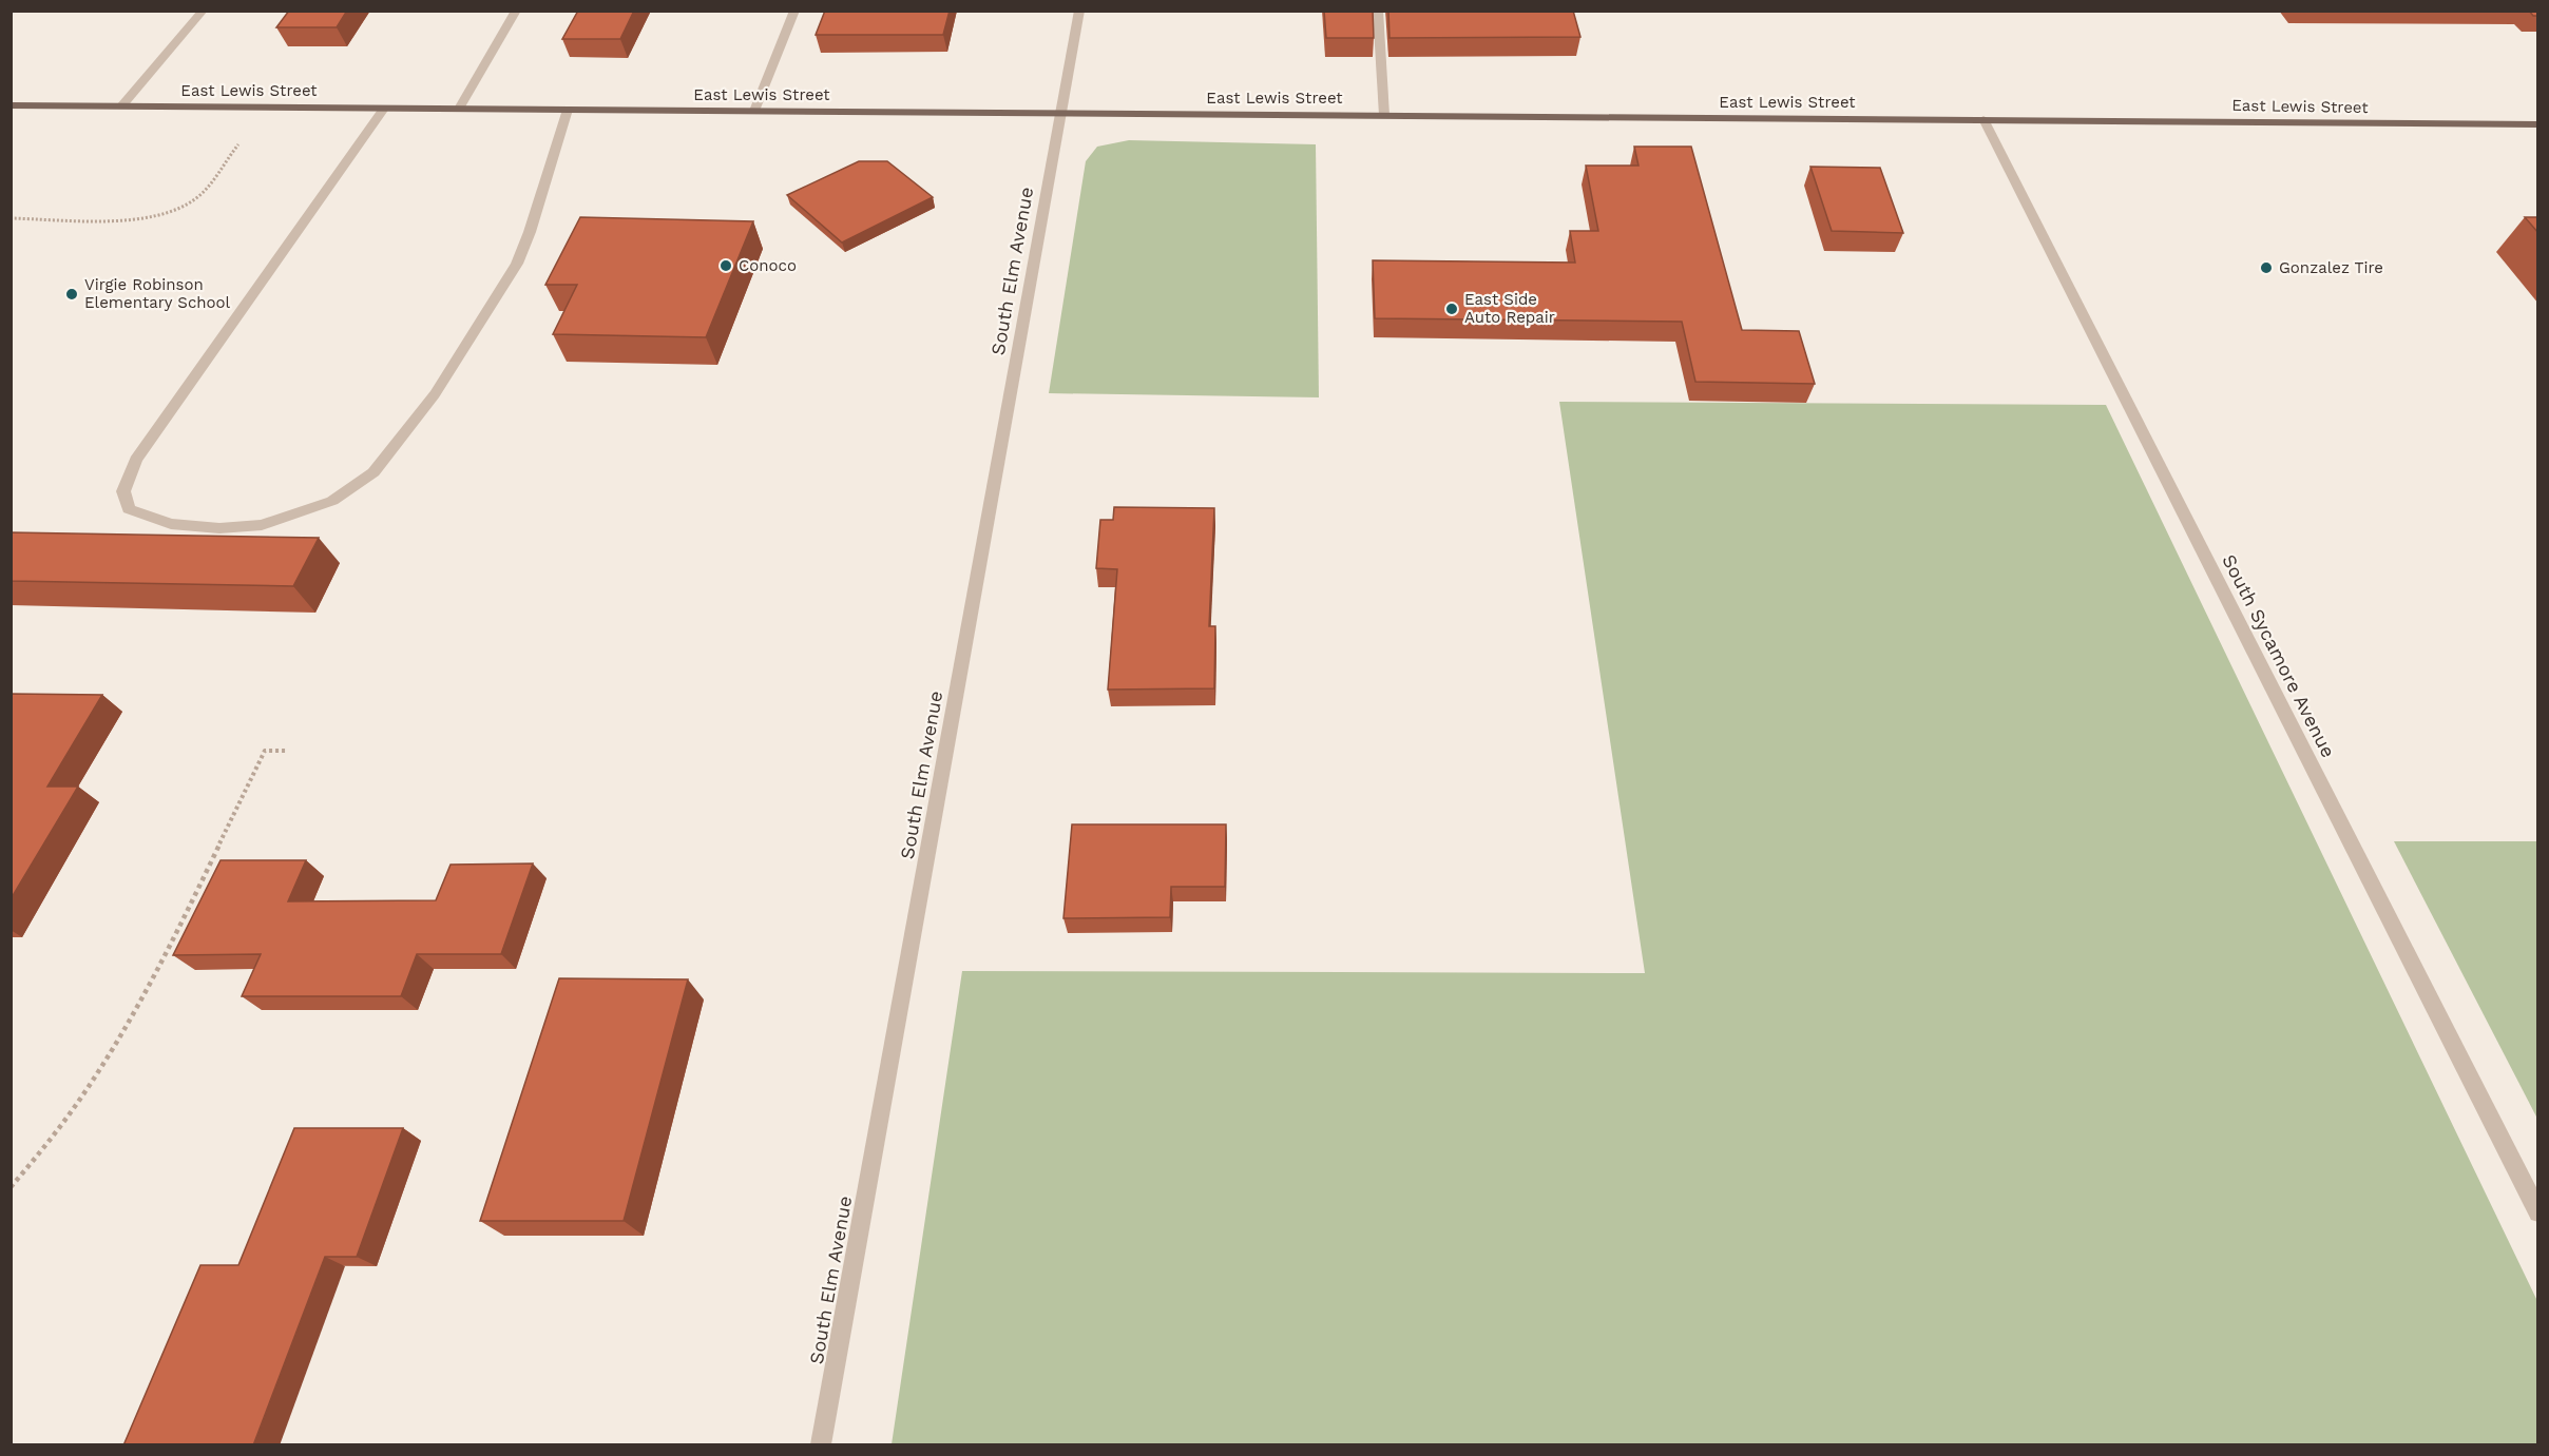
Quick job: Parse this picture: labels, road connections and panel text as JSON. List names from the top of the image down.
{
  "streets": {
    "main road": ["East Lewis Street"],
    "street": ["South Elm Avenue", "South Sycamore Avenue"]
  },
  "crossings": [
    ["East Lewis Street", "South Elm Avenue"],
    ["East Lewis Street", "South Sycamore Avenue"]
  ],
  "places": [
    "Conoco",
    "Gonzalez Tire",
    "Virgie Robinson Elementary School",
    "East Side Auto Repair"
  ]
}
